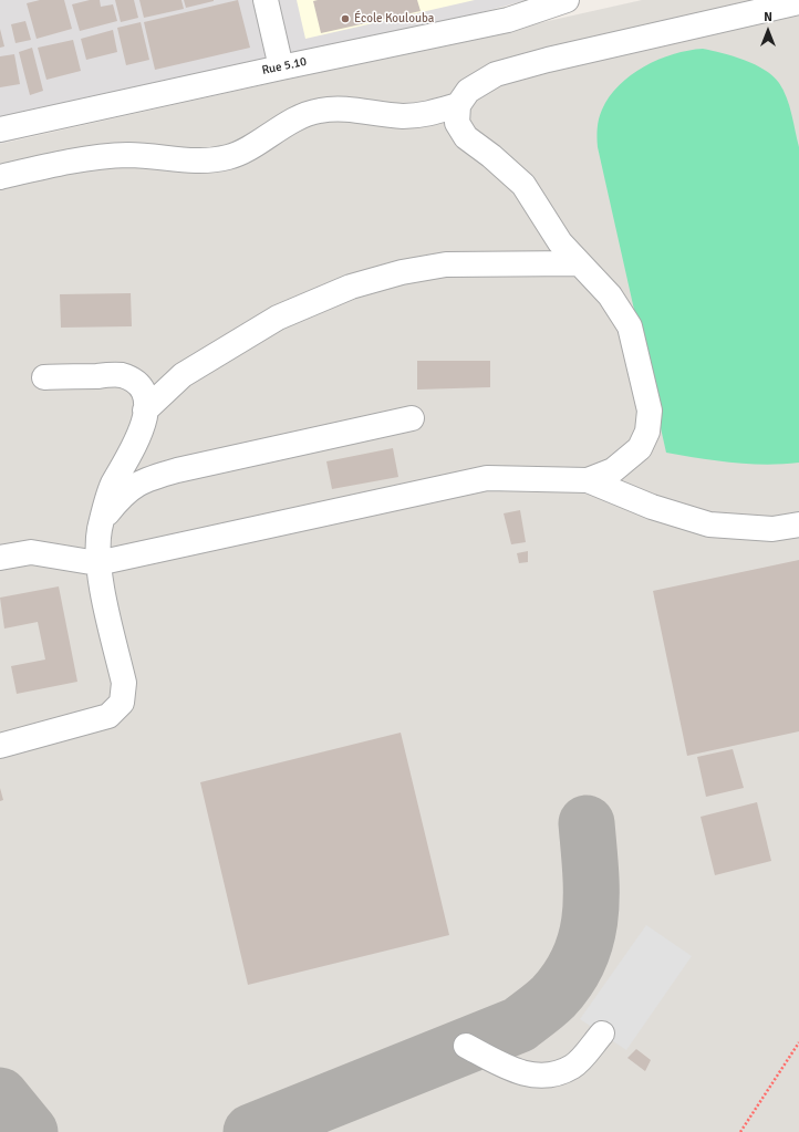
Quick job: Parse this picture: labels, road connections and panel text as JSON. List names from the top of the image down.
{
  "streets": {
    "street": ["Rue 5.10"]
  },
  "places": ["École Koulouba"],
  "north": "top"
}
